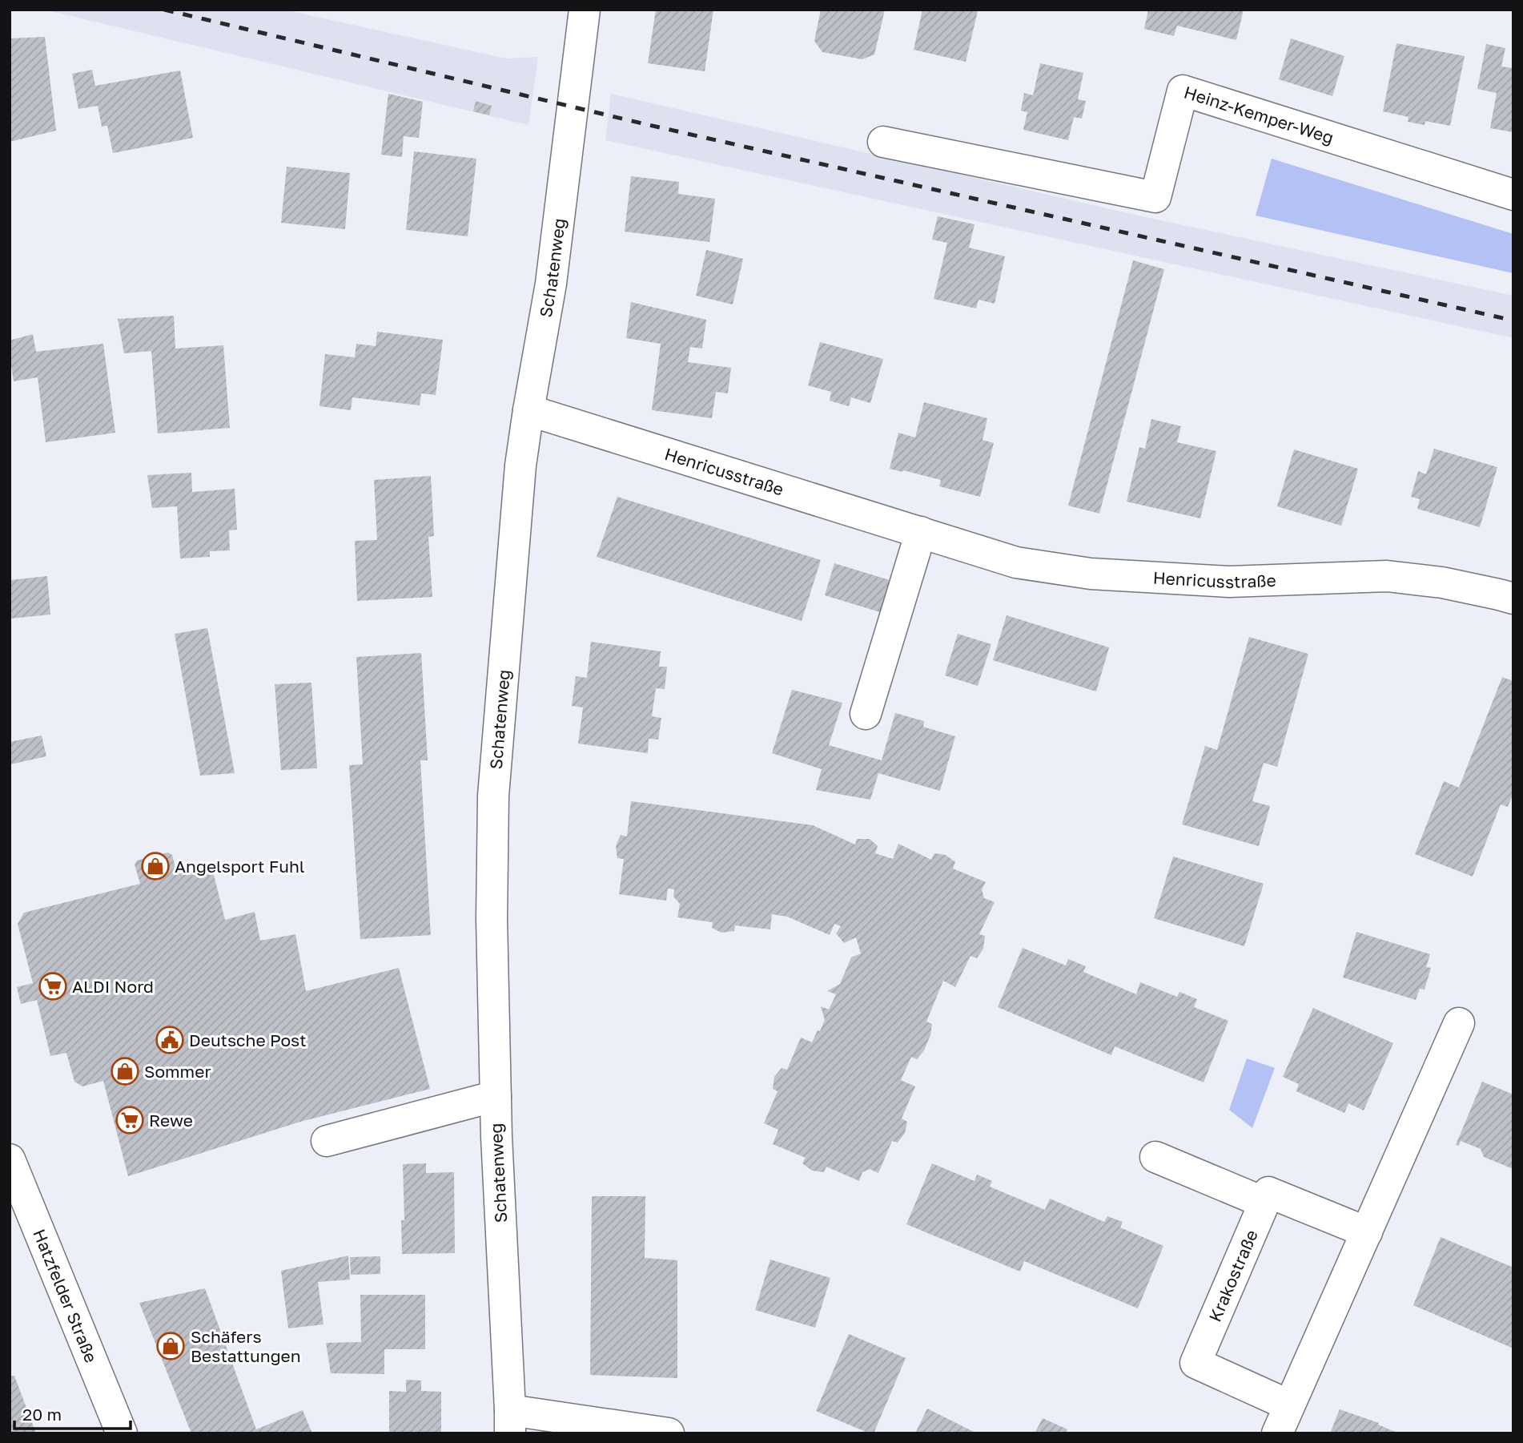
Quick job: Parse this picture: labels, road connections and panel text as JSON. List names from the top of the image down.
{
  "streets": {
    "street": [
      "Heinz-Kemper-Weg",
      "Schatenweg",
      "Henricusstraße",
      "Krakostraße",
      "Hatzfelder Straße"
    ]
  },
  "crossings": [
    ["Schatenweg", "Henricusstraße"]
  ],
  "places": {
    "shop": ["Angelsport Fuhl", "Sommer", "Schäfers Bestattungen"],
    "supermarket": ["ALDI Nord", "Rewe"],
    "public building": ["Deutsche Post"]
  },
  "scale_bar": "20 m"
}
